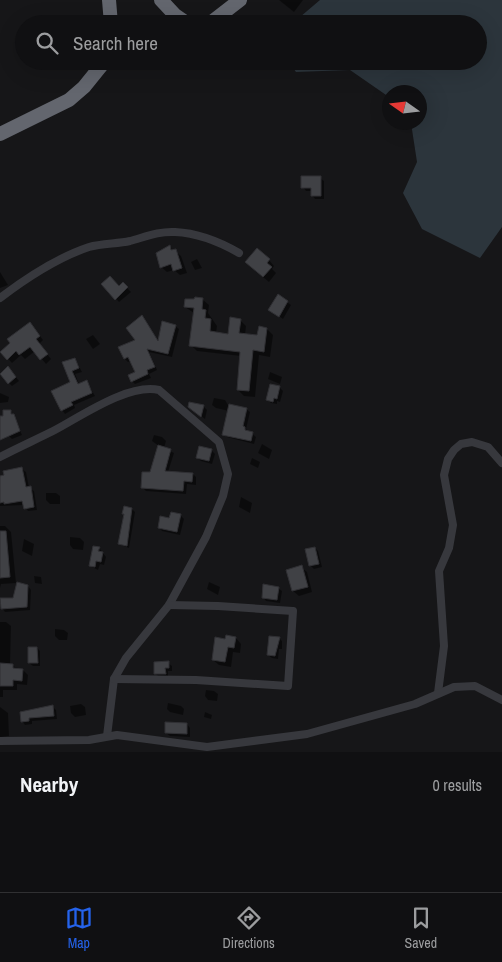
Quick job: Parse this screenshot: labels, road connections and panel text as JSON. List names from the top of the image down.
{
  "north": "left",
  "page": {
    "search": "Search here",
    "heading": ["Nearby", "0 results"],
    "nav": ["Map", "Directions", "Saved"]
  }
}
